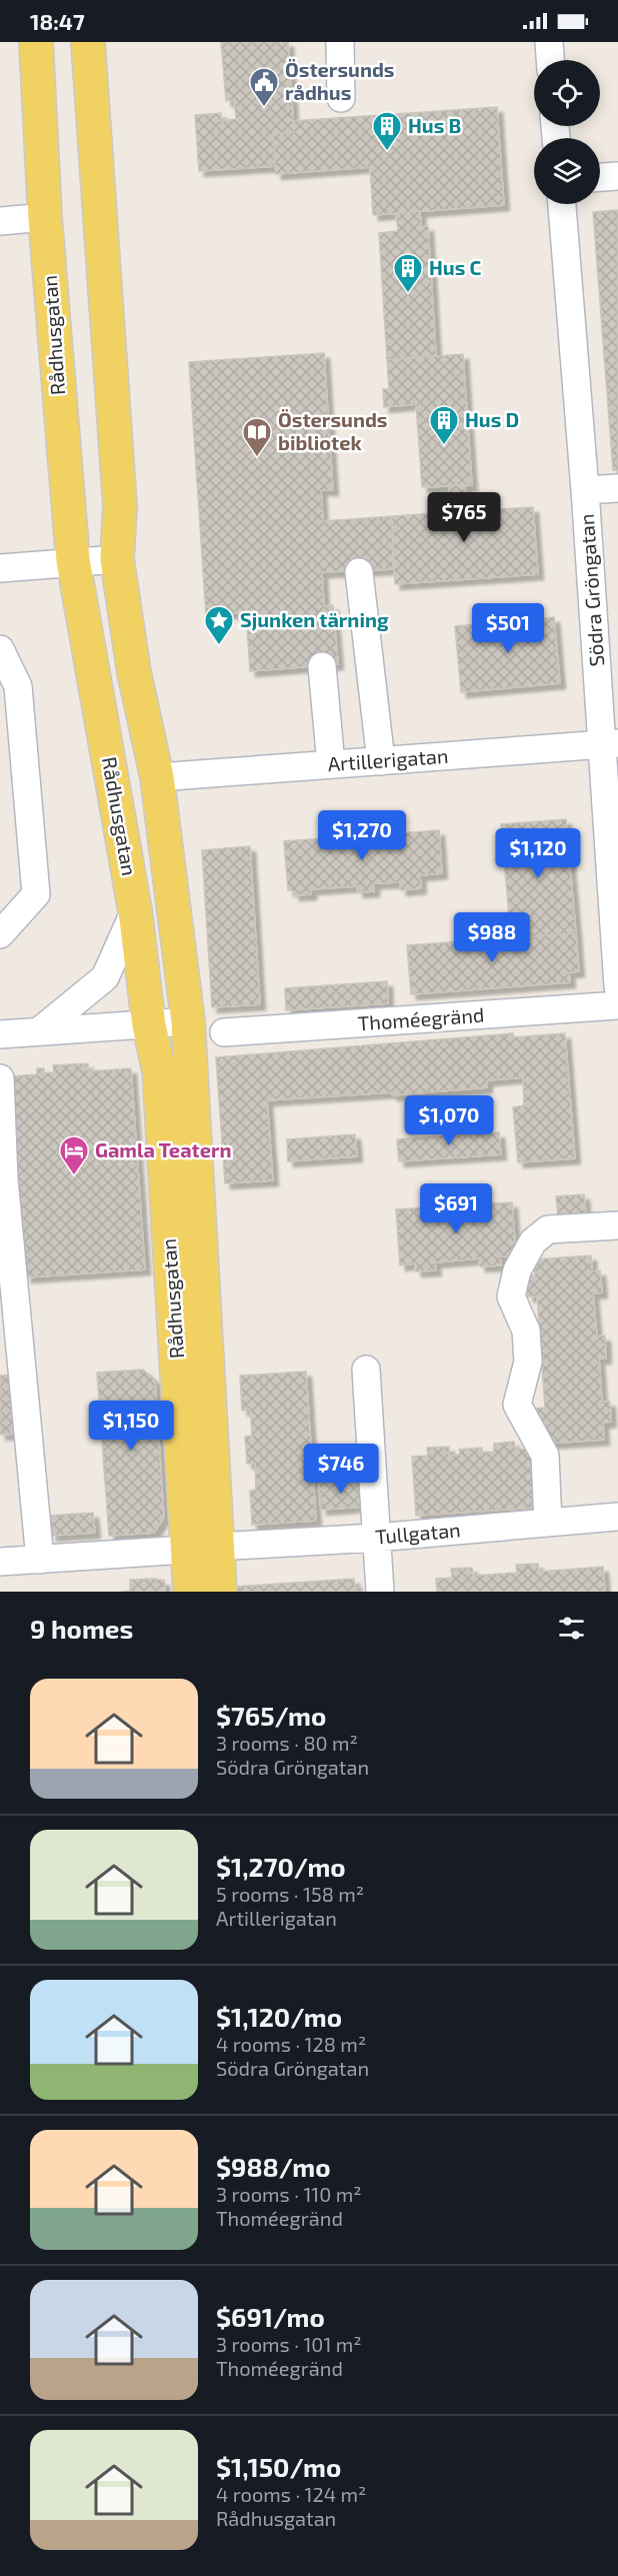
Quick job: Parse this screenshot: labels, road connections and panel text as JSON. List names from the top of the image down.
{
  "streets": {
    "main road": ["Rådhusgatan"],
    "street": [
      "Södra Gröngatan",
      "Artillerigatan",
      "Thoméegränd",
      "Tullgatan"
    ]
  },
  "crossings": [
    ["Rådhusgatan", "Artillerigatan"],
    ["Rådhusgatan", "Tullgatan"],
    ["Södra Gröngatan", "Artillerigatan"]
  ],
  "places": {
    "public building": ["Östersunds rådhus"],
    "building": ["Hus B", "Hus C", "Hus D"],
    "library": ["Östersunds bibliotek"],
    "place": ["Sjunken tärning"],
    "hotel": ["Gamla Teatern"]
  },
  "page": {
    "status": "18:47",
    "price": [
      "$765",
      "$501",
      "$1,270",
      "$1,120",
      "$988",
      "$1,070",
      "$691",
      "$1,150",
      "$746"
    ],
    "heading": "9 homes",
    "list": [
      {
        "name": "$765/mo",
        "note": "3 rooms · 80 m² · Södra Gröngatan"
      },
      {
        "name": "$1,270/mo",
        "note": "5 rooms · 158 m² · Artillerigatan"
      },
      {
        "name": "$1,120/mo",
        "note": "4 rooms · 128 m² · Södra Gröngatan"
      },
      {
        "name": "$988/mo",
        "note": "3 rooms · 110 m² · Thoméegränd"
      },
      {
        "name": "$691/mo",
        "note": "3 rooms · 101 m² · Thoméegränd"
      },
      {
        "name": "$1,150/mo",
        "note": "4 rooms · 124 m² · Rådhusgatan"
      }
    ]
  }
}
